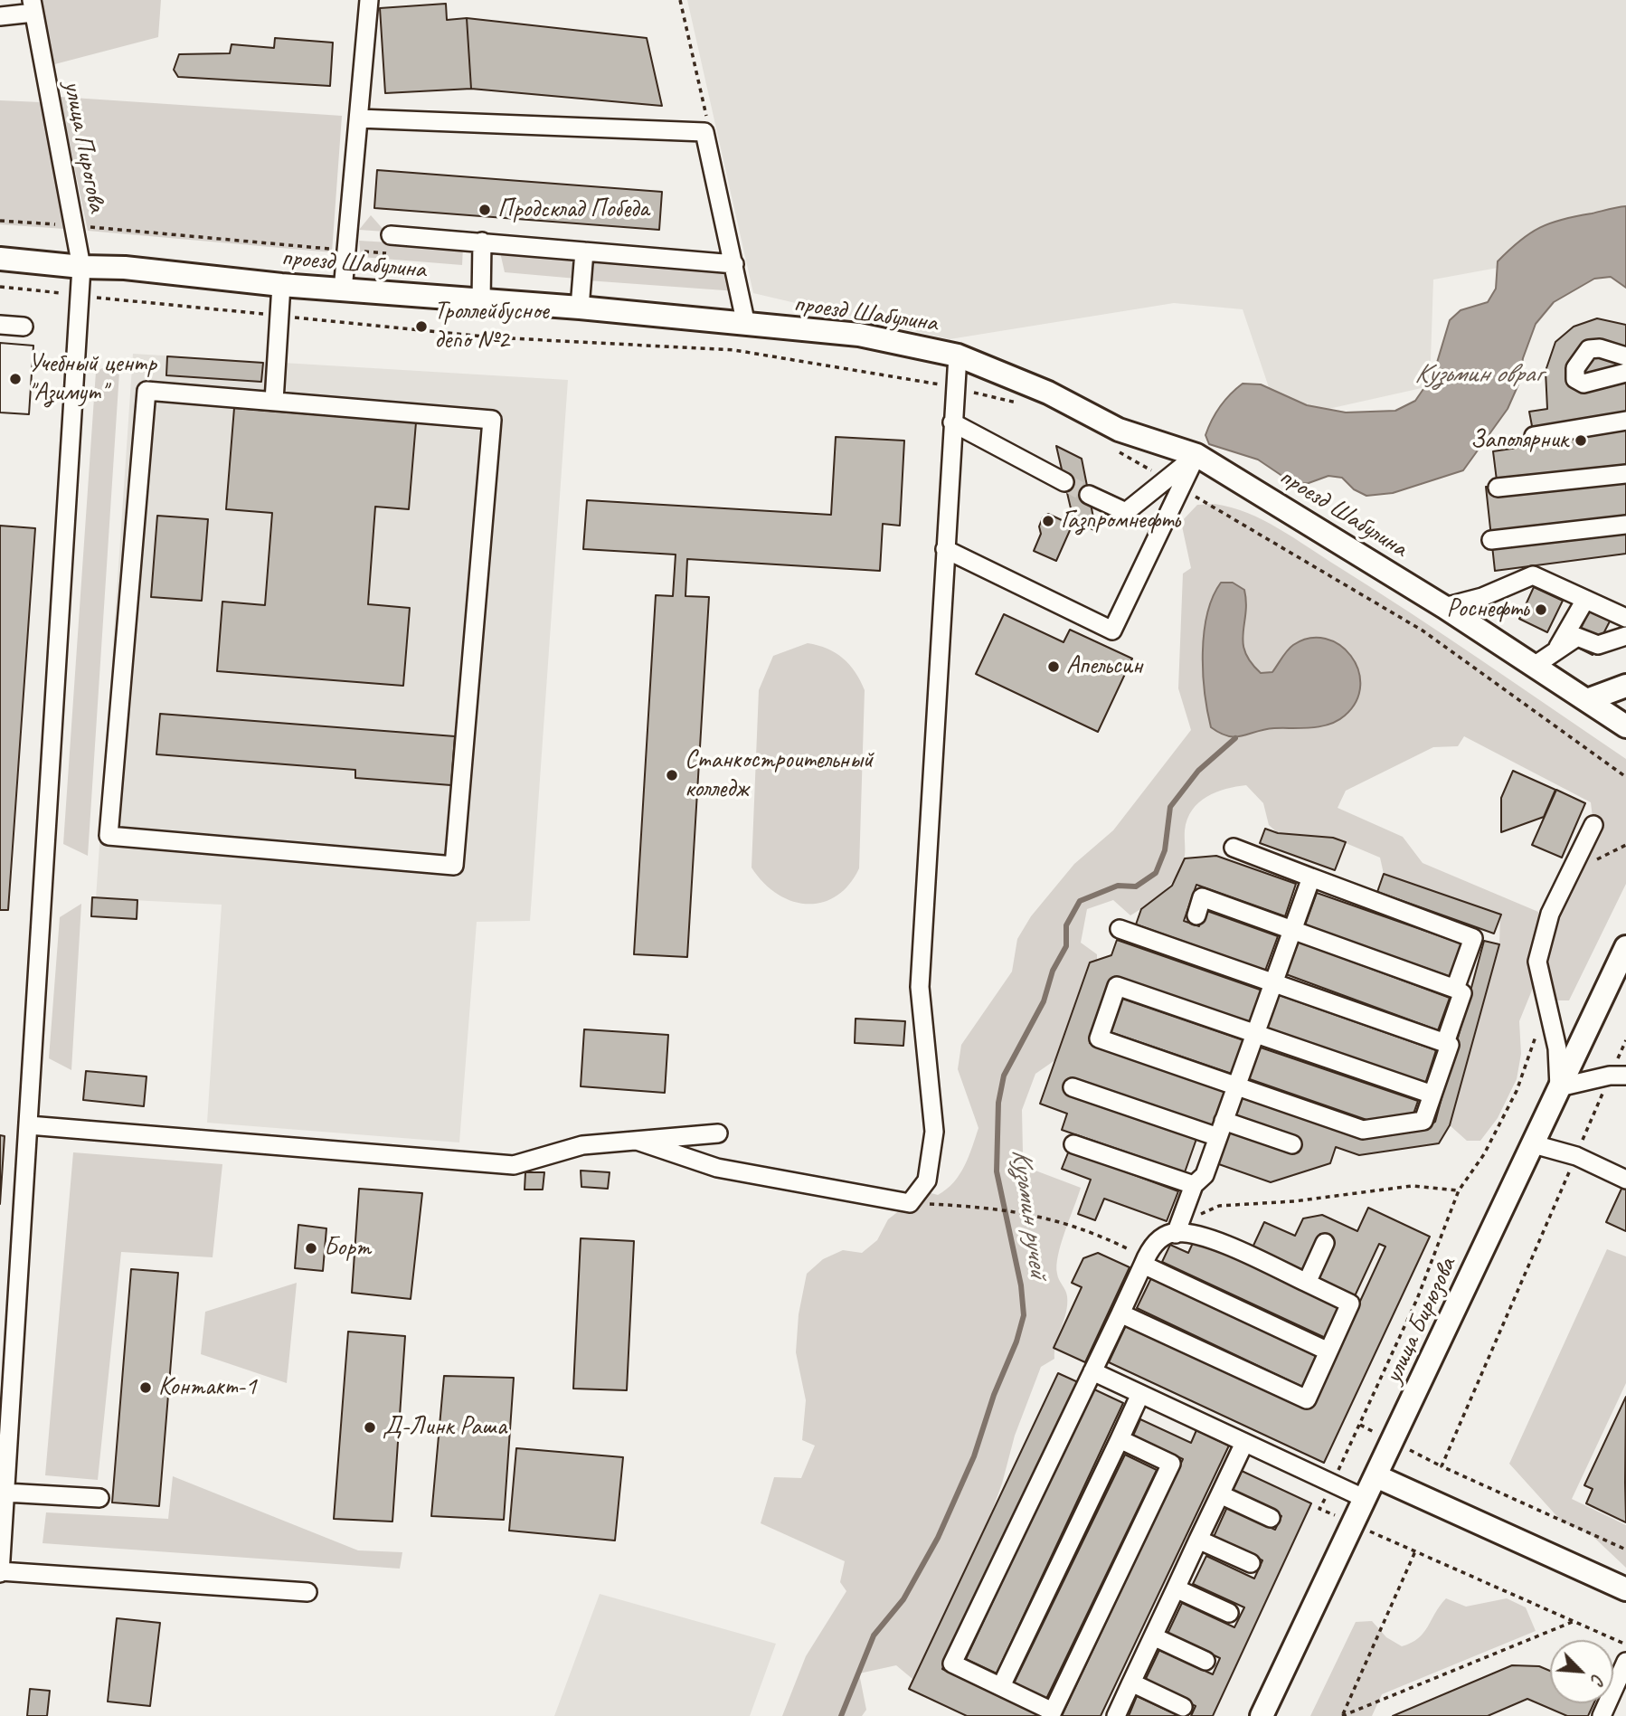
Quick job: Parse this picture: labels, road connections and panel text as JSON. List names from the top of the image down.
{
  "streets": {
    "main road": ["проезд Шабулина", "улица Бирюзова"],
    "street": ["улица Пирогова"]
  },
  "crossings": [
    ["улица Пирогова", "проезд Шабулина"]
  ],
  "water": ["Кузьмин овраг", "Кузьмин ручей"],
  "places": [
    "Продсклад Победа",
    "Троллейбусное депо №2",
    "Учебный центр \"Азимут\"",
    "Заполярник",
    "Газпромнефть",
    "Роснефть",
    "Апельсин",
    "Станкостроительный колледж",
    "Борт",
    "Контакт-1",
    "Д-Линк Раша"
  ],
  "north": "bottom right"
}
